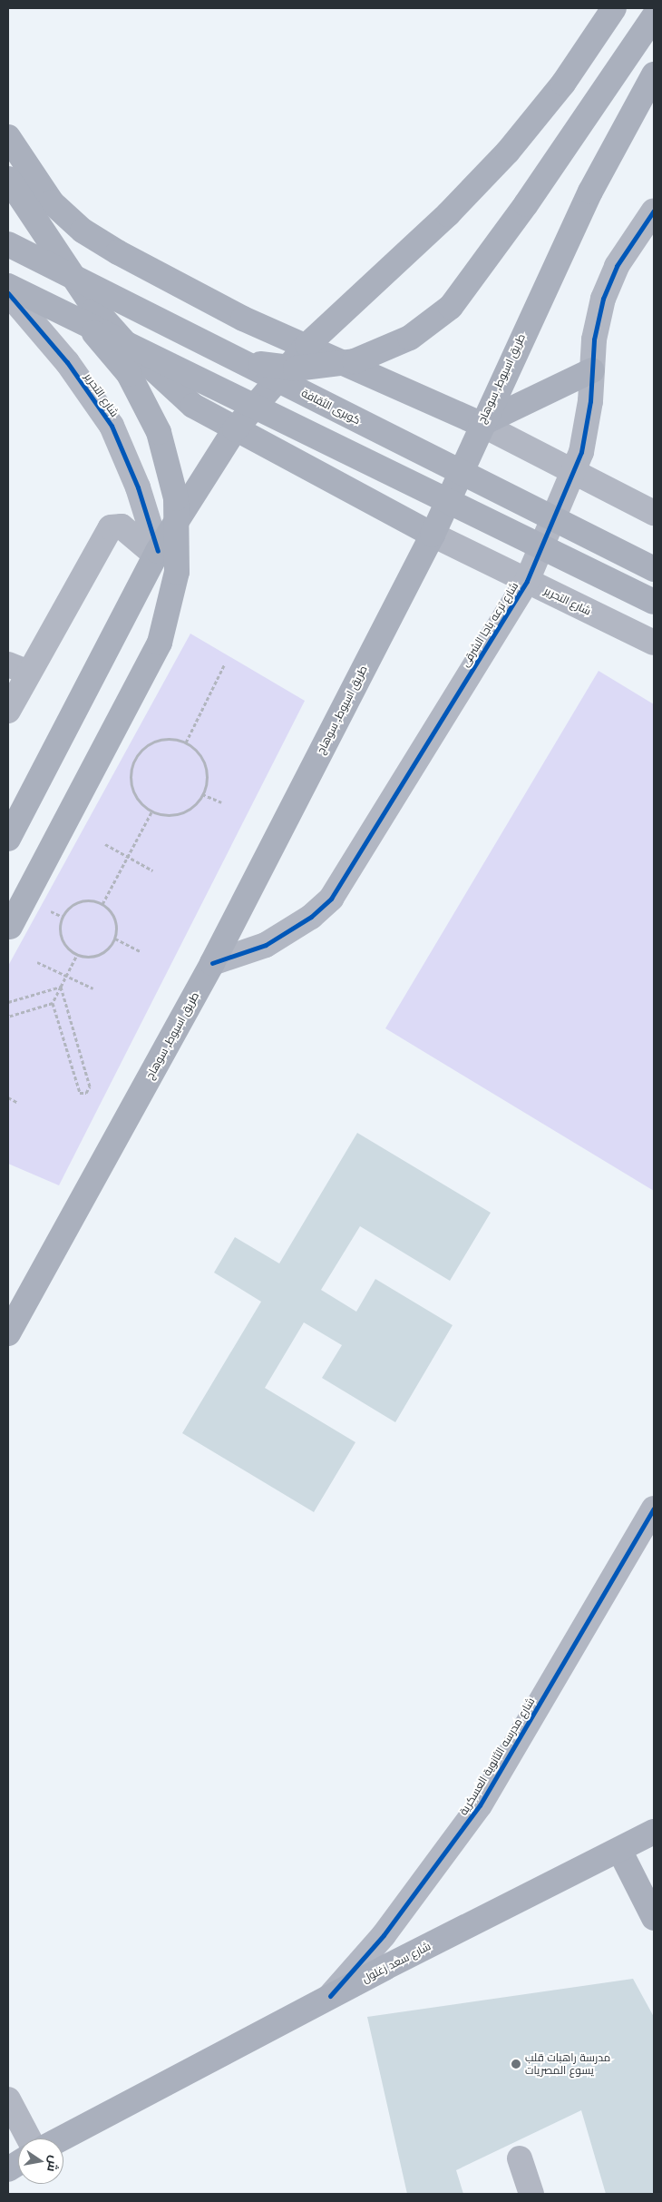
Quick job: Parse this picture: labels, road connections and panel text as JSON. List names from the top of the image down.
{
  "streets": {
    "main road": ["طريق اسيوط, سوهاج", "كوبرى الثقافة", "شارع سعد زغلول"],
    "street": ["شارع التحرير", "شارع ترعه باجا الشرقى", "شارع مدرسه الثانوية العسكرية"]
  },
  "crossings": [
    ["طريق اسيوط, سوهاج", "شارع التحرير"],
    ["طريق اسيوط, سوهاج", "شارع ترعه باجا الشرقى"],
    ["شارع التحرير", "شارع ترعه باجا الشرقى"],
    ["شارع مدرسه الثانوية العسكرية", "شارع سعد زغلول"]
  ],
  "places": ["مدرسة راهبات قلب يسوع المصريات"],
  "north": "right"
}
